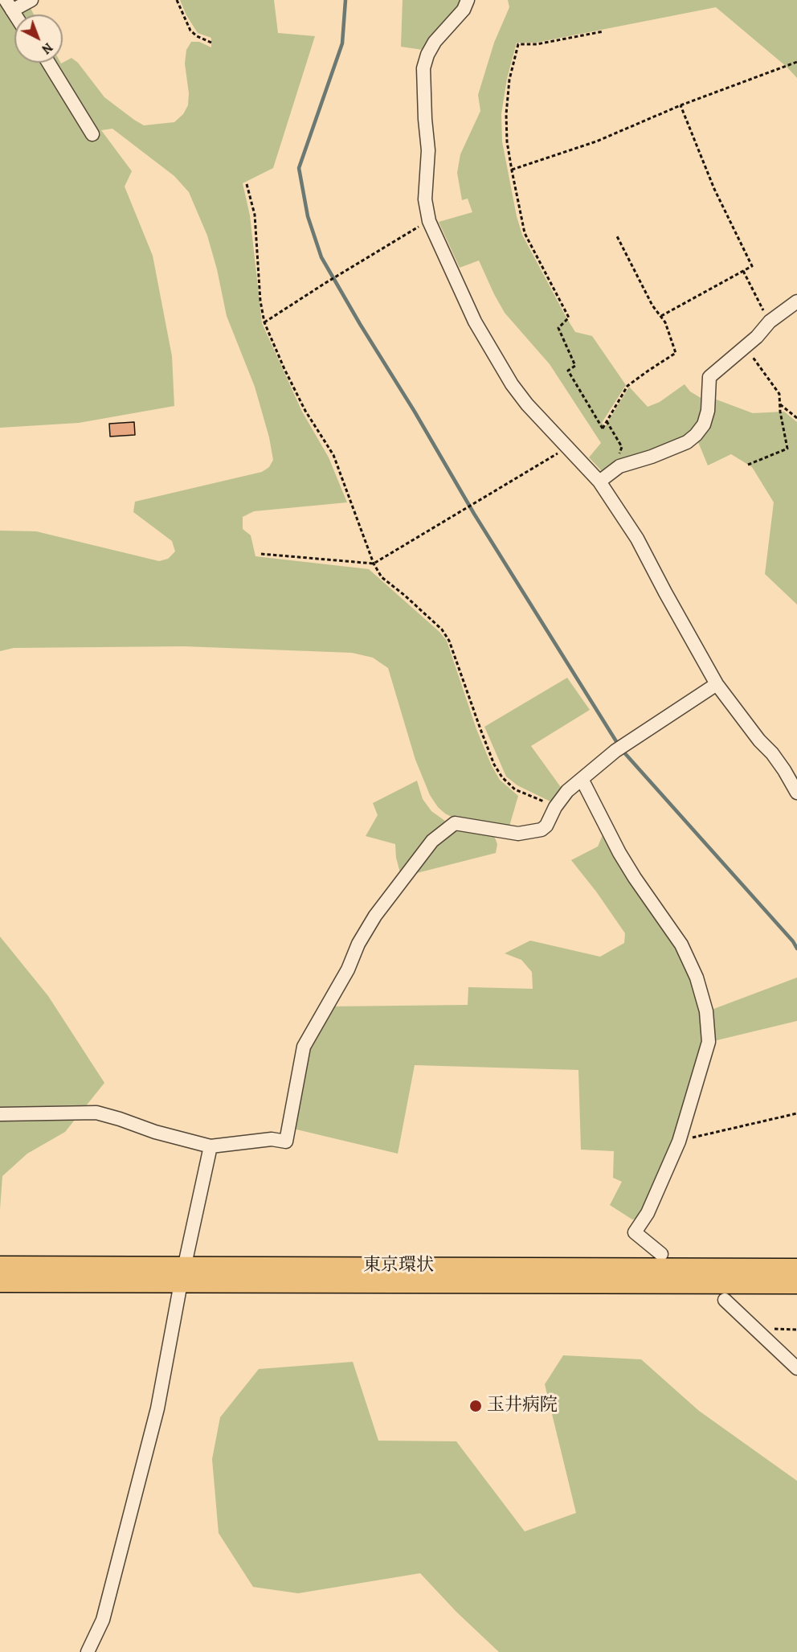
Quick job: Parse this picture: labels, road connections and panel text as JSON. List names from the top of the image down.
{
  "streets": {
    "highway": ["東京環状"]
  },
  "places": ["玉井病院"],
  "north": "bottom right"
}
